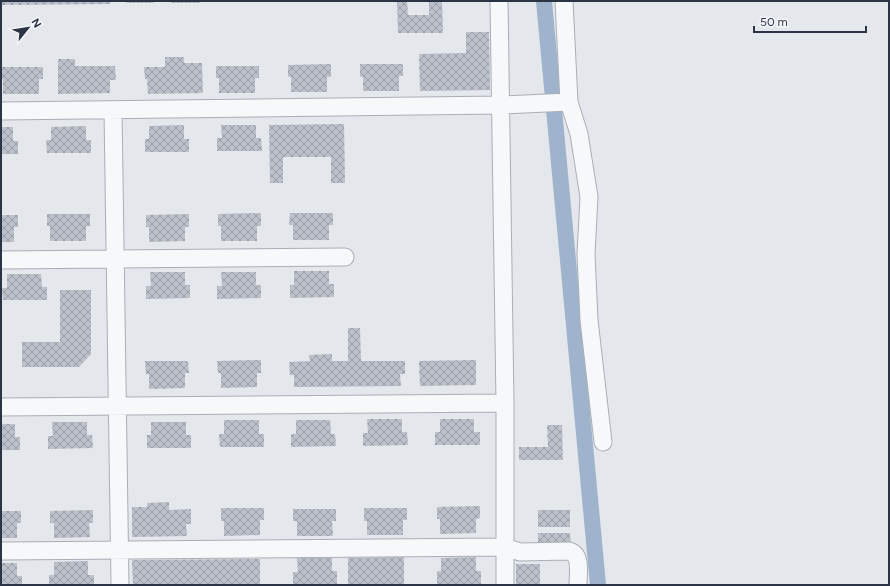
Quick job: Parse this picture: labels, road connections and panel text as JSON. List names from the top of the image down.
{
  "scale_bar": "50 m",
  "north": "top right"
}
